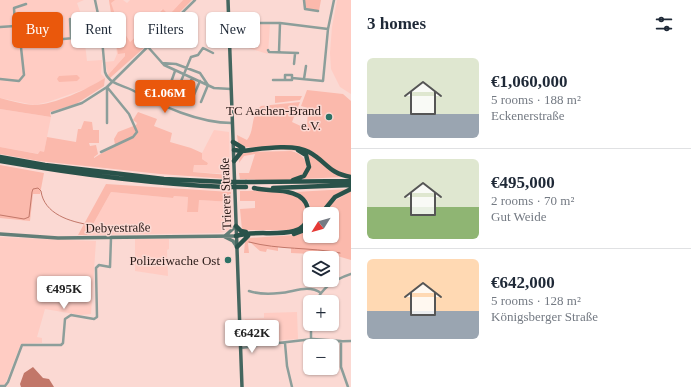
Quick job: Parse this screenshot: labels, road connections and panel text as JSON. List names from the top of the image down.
{
  "streets": {
    "main road": ["Trierer Straße", "Debyestraße"]
  },
  "crossings": [
    ["Trierer Straße", "Debyestraße"]
  ],
  "places": ["TC Aachen-Brand e.V.", "Polizeiwache Ost"],
  "north": "bottom left",
  "page": {
    "heading": "3 homes",
    "chip": [
      "Buy",
      "Rent",
      "Filters",
      "New"
    ],
    "list": [
      {
        "name": "€1,060,000",
        "note": "5 rooms · 188 m² · Eckenerstraße"
      },
      {
        "name": "€495,000",
        "note": "2 rooms · 70 m² · Gut Weide"
      },
      {
        "name": "€642,000",
        "note": "5 rooms · 128 m² · Königsberger Straße"
      }
    ],
    "price": ["€1.06M", "€495K", "€642K"],
    "map_buttons": ["+", "−"]
  }
}
